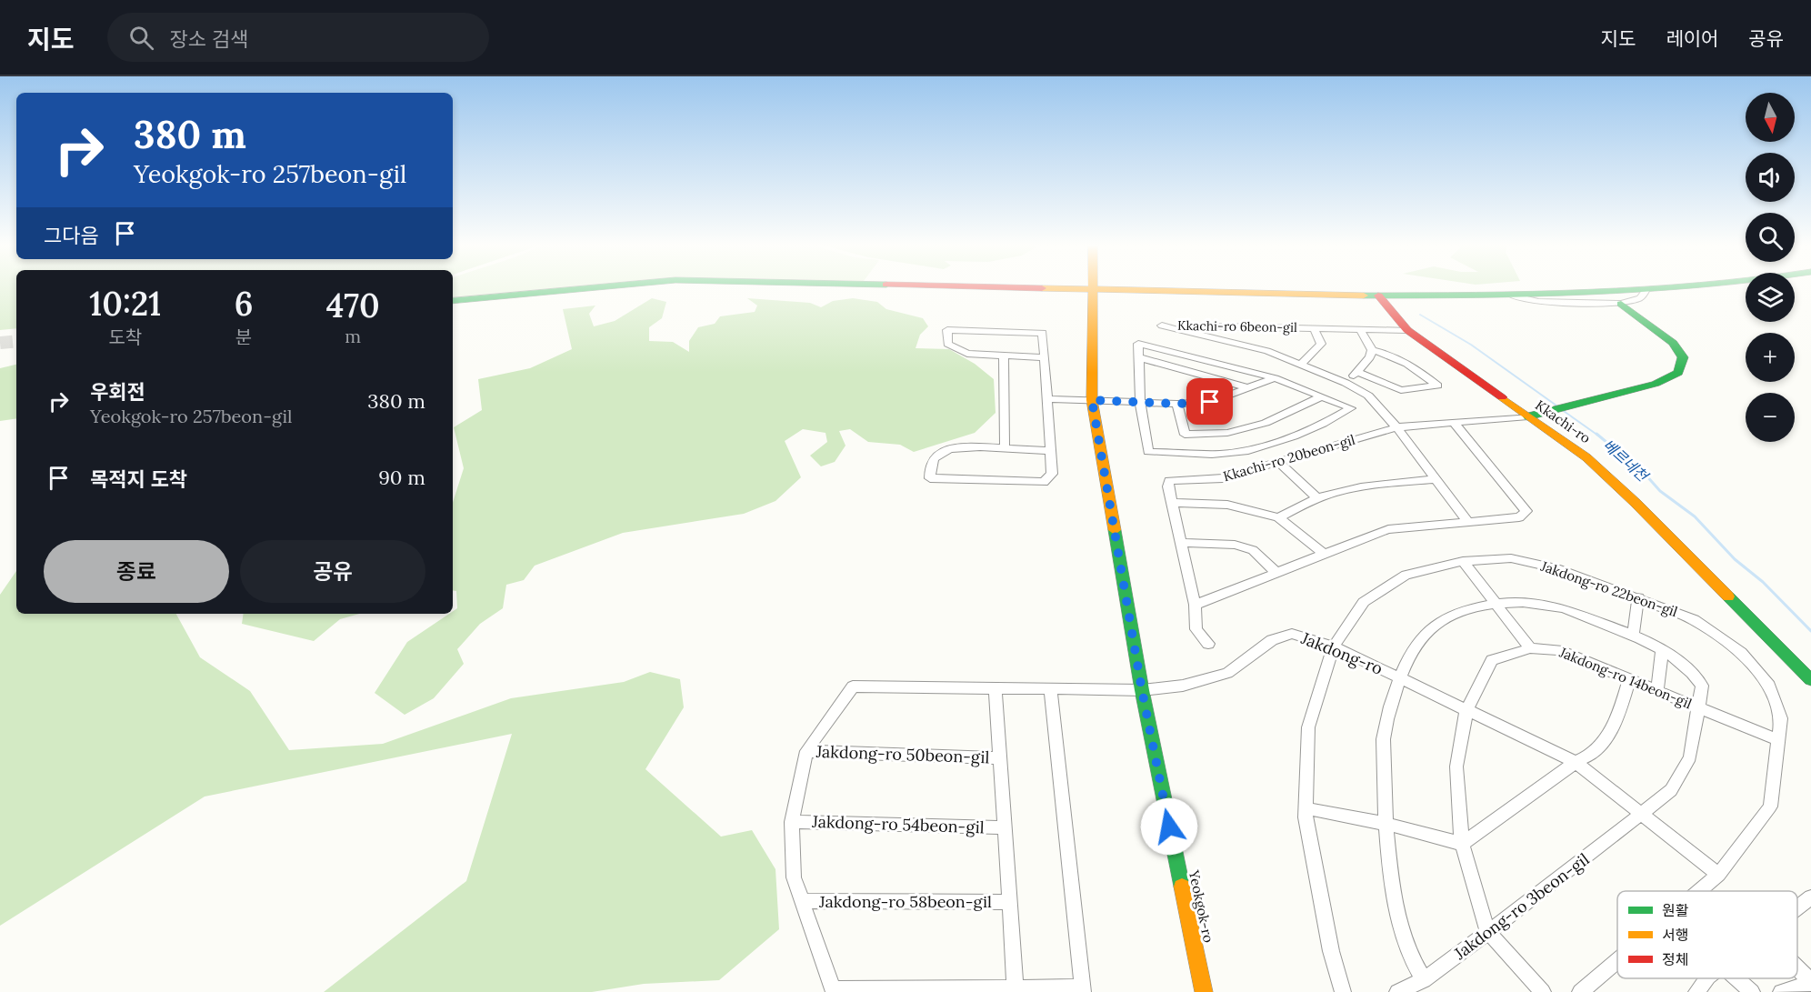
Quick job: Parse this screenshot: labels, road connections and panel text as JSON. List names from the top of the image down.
{
  "streets": {
    "street": [
      "Kkachi-ro 6beon-gil",
      "Kkachi-ro",
      "Kkachi-ro 20beon-gil",
      "Jakdong-ro 22beon-gil",
      "Jakdong-ro",
      "Jakdong-ro 14beon-gil",
      "Jakdong-ro 50beon-gil",
      "Jakdong-ro 54beon-gil",
      "Jakdong-ro 58beon-gil",
      "Yeokgok-ro",
      "Jakdong-ro 3beon-gil"
    ]
  },
  "crossings": [
    ["Kkachi-ro 6beon-gil", "Kkachi-ro"],
    ["Kkachi-ro", "Kkachi-ro 20beon-gil"],
    ["Jakdong-ro 22beon-gil", "Jakdong-ro"],
    ["Jakdong-ro 22beon-gil", "Jakdong-ro 14beon-gil"],
    ["Jakdong-ro", "Jakdong-ro 14beon-gil"],
    ["Jakdong-ro", "Jakdong-ro 50beon-gil"],
    ["Jakdong-ro", "Yeokgok-ro"],
    ["Jakdong-ro", "Jakdong-ro 3beon-gil"],
    ["Jakdong-ro 14beon-gil", "Jakdong-ro 3beon-gil"]
  ],
  "water": ["베르네천"],
  "legend": ["원활", "서행", "정체"],
  "north": "bottom",
  "page": {
    "header": "지도",
    "search": "장소 검색",
    "nav": ["지도", "레이어", "공유"],
    "map_buttons": ["+", "−"],
    "turn": ["380 m", "Yeokgok-ro 257beon-gil"],
    "then": "그다음",
    "eta": [
      "10:21",
      "도착",
      "6",
      "분",
      "470",
      "m"
    ],
    "list": [
      {
        "name": "우회전",
        "note": "Yeokgok-ro 257beon-gil",
        "value": "380 m"
      },
      {
        "name": "목적지 도착",
        "value": "90 m"
      }
    ],
    "buttons": ["종료", "공유"]
  }
}
